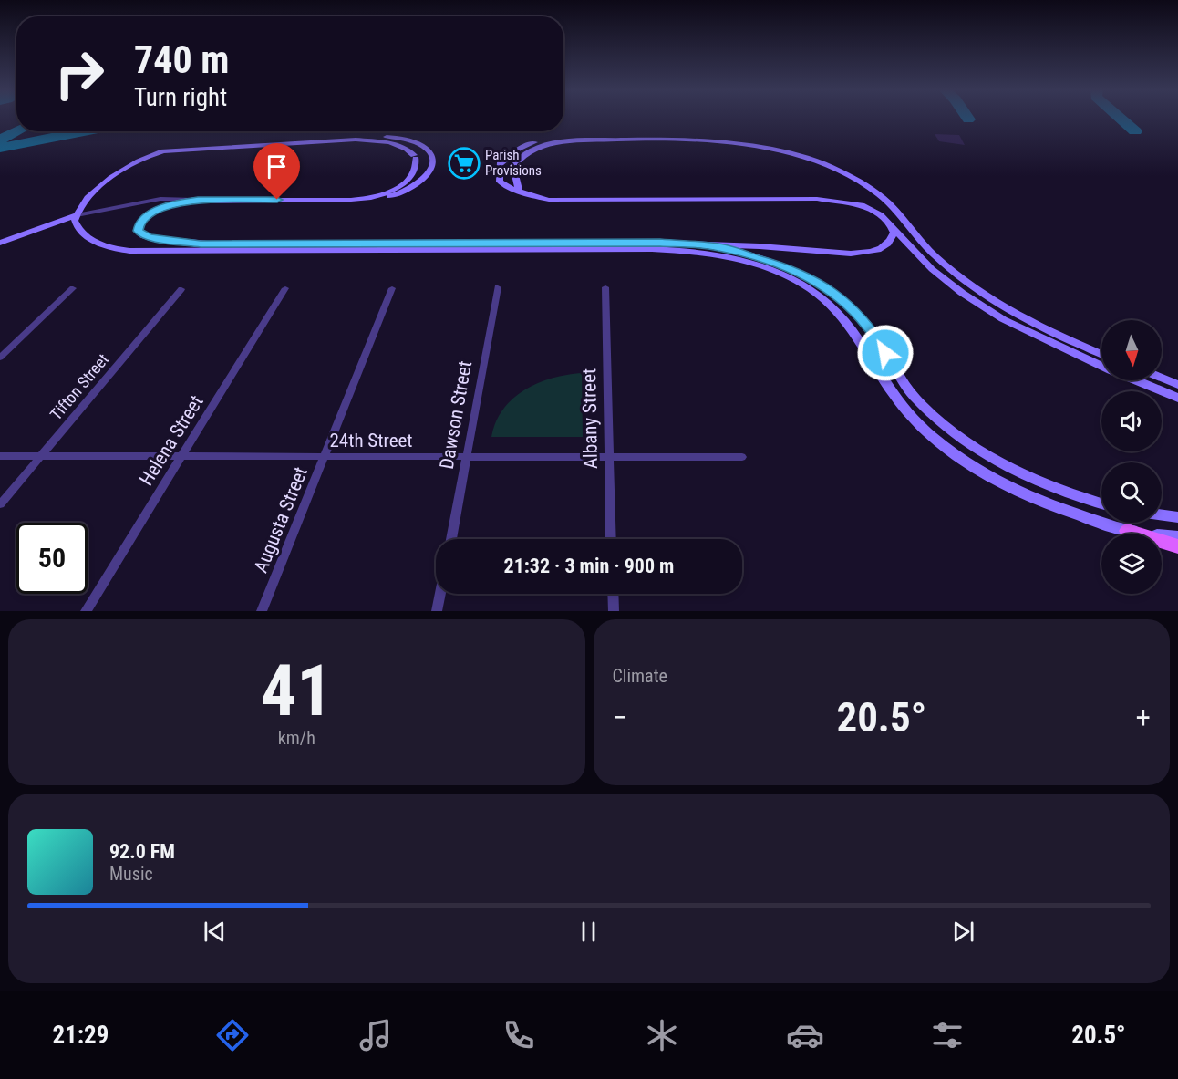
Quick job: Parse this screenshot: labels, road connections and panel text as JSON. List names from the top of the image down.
{
  "streets": {
    "street": [
      "Tifton Street",
      "Dawson Street",
      "Albany Street",
      "Helena Street",
      "24th Street",
      "Augusta Street"
    ]
  },
  "crossings": [
    ["Tifton Street", "24th Street"],
    ["Dawson Street", "24th Street"],
    ["Albany Street", "24th Street"],
    ["Helena Street", "24th Street"],
    ["24th Street", "Augusta Street"]
  ],
  "places": {
    "supermarket": ["Parish Provisions"]
  },
  "north": "bottom",
  "page": {
    "turn": ["740 m", "Turn right"],
    "limit": "50",
    "trip": "21:32 · 3 min · 900 m",
    "tile": [
      ["41", "km/h"],
      "Climate"
    ],
    "heat": ["−", "20.5°", "+"],
    "song": ["92.0 FM", "Music"],
    "tabs": ["21:29", "20.5°"]
  }
}
